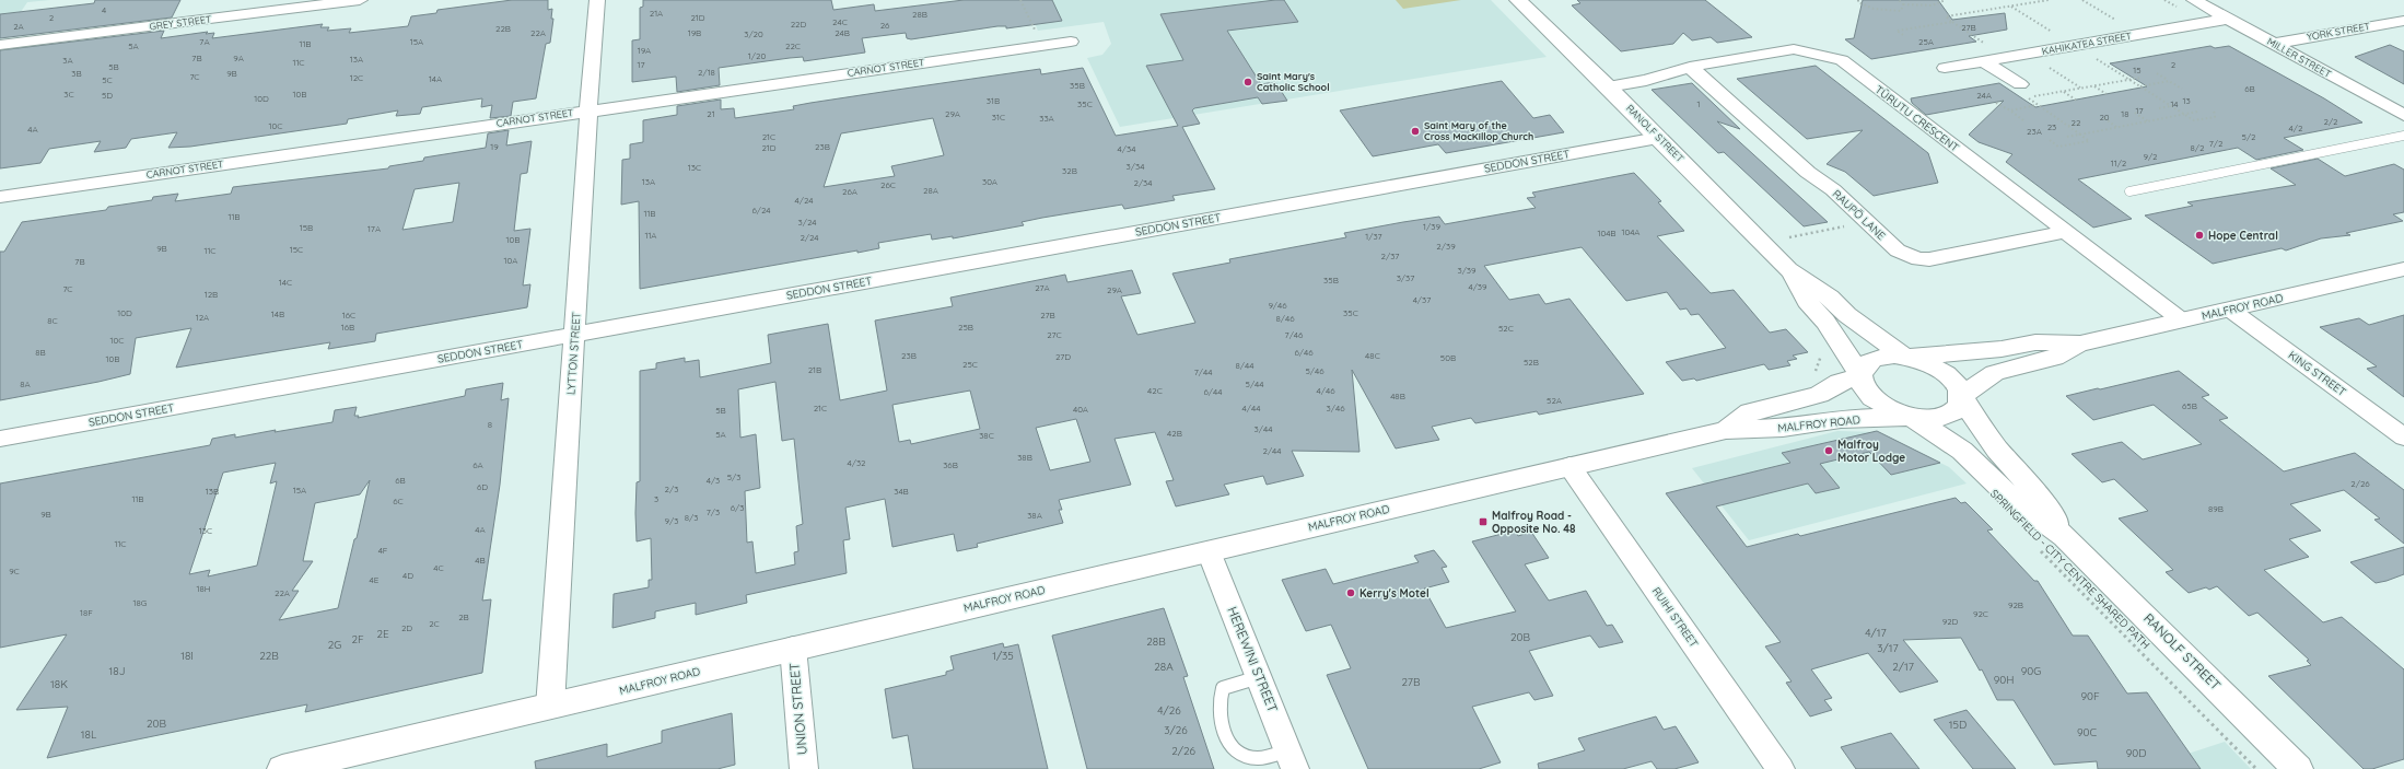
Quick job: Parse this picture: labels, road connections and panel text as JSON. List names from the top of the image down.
{
  "streets": {
    "main road": ["RANOLF STREET", "MALFROY ROAD"],
    "street": [
      "GREY STREET",
      "YORK STREET",
      "KAHIKATEA STREET",
      "MILLER STREET",
      "CARNOT STREET",
      "TŪRUTU CRESCENT",
      "SEDDON STREET",
      "RAUPŌ LANE",
      "LYTTON STREET",
      "KING STREET",
      "RUIHI STREET",
      "HEREWINI STREET",
      "UNION STREET"
    ],
    "path": ["SPRINGFIELD - CITY CENTRE SHARED PATH"]
  },
  "crossings": [
    ["YORK STREET", "MILLER STREET"],
    ["KAHIKATEA STREET", "MILLER STREET"],
    ["CARNOT STREET", "LYTTON STREET"],
    ["TŪRUTU CRESCENT", "RANOLF STREET"],
    ["TŪRUTU CRESCENT", "RAUPŌ LANE"],
    ["TŪRUTU CRESCENT", "MALFROY ROAD"],
    ["RANOLF STREET", "SEDDON STREET"],
    ["RANOLF STREET", "MALFROY ROAD"],
    ["SEDDON STREET", "LYTTON STREET"],
    ["MALFROY ROAD", "LYTTON STREET"],
    ["MALFROY ROAD", "KING STREET"],
    ["MALFROY ROAD", "RUIHI STREET"],
    ["MALFROY ROAD", "HEREWINI STREET"],
    ["MALFROY ROAD", "UNION STREET"]
  ],
  "places": {
    "other": [
      "Saint Mary's Catholic School",
      "Saint Mary of the Cross MacKillop Church",
      "Hope Central",
      "Malfroy Motor Lodge",
      "Kerry's Motel"
    ],
    "transit": ["Malfroy Road - Opposite No. 48"]
  },
  "house_numbers": [
    "4",
    "21A",
    "28B",
    "2",
    "21D",
    "24C",
    "22D",
    "26",
    "2A",
    "27B",
    "22B",
    "22A",
    "19B",
    "24B",
    "3/20",
    "7A",
    "15A",
    "25A",
    "11B",
    "5A",
    "22C",
    "19A",
    "1/20",
    "7B",
    "9A",
    "13A",
    "3A",
    "11C",
    "17",
    "2",
    "5B",
    "15",
    "2/18",
    "3B",
    "9B",
    "7C",
    "12C",
    "14A",
    "5C",
    "35B",
    "6B",
    "3C",
    "10B",
    "5D",
    "24A",
    "10D",
    "31B",
    "13",
    "35C",
    "1",
    "14",
    "17",
    "21",
    "29A",
    "18",
    "31C",
    "20",
    "33A",
    "2/2",
    "22",
    "10C",
    "23",
    "4/2",
    "4A",
    "23A",
    "21C",
    "5/2",
    "7/2",
    "19",
    "23B",
    "21D",
    "8/2",
    "4/34",
    "9/2",
    "11/2",
    "3/34",
    "13C",
    "32B",
    "13A",
    "30A",
    "2/34",
    "26C",
    "28A",
    "26A",
    "4/24",
    "6/24",
    "11B",
    "11B",
    "3/24",
    "1/39",
    "15B",
    "17A",
    "104A",
    "104B",
    "11A",
    "1/37",
    "2/24",
    "10B",
    "2/39",
    "9B",
    "15C",
    "11C",
    "2/37",
    "10A",
    "7B",
    "3/39",
    "3/37",
    "35B",
    "14C",
    "4/39",
    "27A",
    "7C",
    "29A",
    "12B",
    "4/37",
    "9/46",
    "10D",
    "35C",
    "14B",
    "16C",
    "27B",
    "12A",
    "8/46",
    "8C",
    "16B",
    "25B",
    "52C",
    "27C",
    "7/46",
    "10C",
    "8B",
    "6/46",
    "23B",
    "48C",
    "27D",
    "50B",
    "10B",
    "52B",
    "25C",
    "8/44",
    "21B",
    "5/46",
    "7/44",
    "8A",
    "5/44",
    "42C",
    "4/46",
    "6/44",
    "48B",
    "52A",
    "65B",
    "21C",
    "4/44",
    "3/46",
    "40A",
    "5B",
    "8",
    "3/44",
    "42B",
    "5A",
    "38C",
    "2/44",
    "38B",
    "4/32",
    "6A",
    "36B",
    "5/3",
    "6B",
    "4/3",
    "2/26",
    "6D",
    "2/3",
    "15A",
    "13B",
    "34B",
    "11B",
    "3",
    "6C",
    "6/3",
    "89B",
    "7/3",
    "9B",
    "38A",
    "8/3",
    "9/3",
    "4A",
    "13C",
    "11C",
    "4F",
    "4B",
    "4C",
    "9C",
    "4D",
    "4E",
    "18H",
    "22A",
    "18G",
    "92B",
    "18F",
    "92C",
    "2B",
    "92D",
    "2C",
    "2D",
    "4/17",
    "2E",
    "20B",
    "2F",
    "28B",
    "2G",
    "3/17",
    "18I",
    "22B",
    "1/35",
    "28A",
    "2/17",
    "18J",
    "90G",
    "90H",
    "27B",
    "18K",
    "90F",
    "4/26",
    "20B",
    "15D",
    "3/26",
    "90C",
    "18L",
    "2/26",
    "90D"
  ]
}
